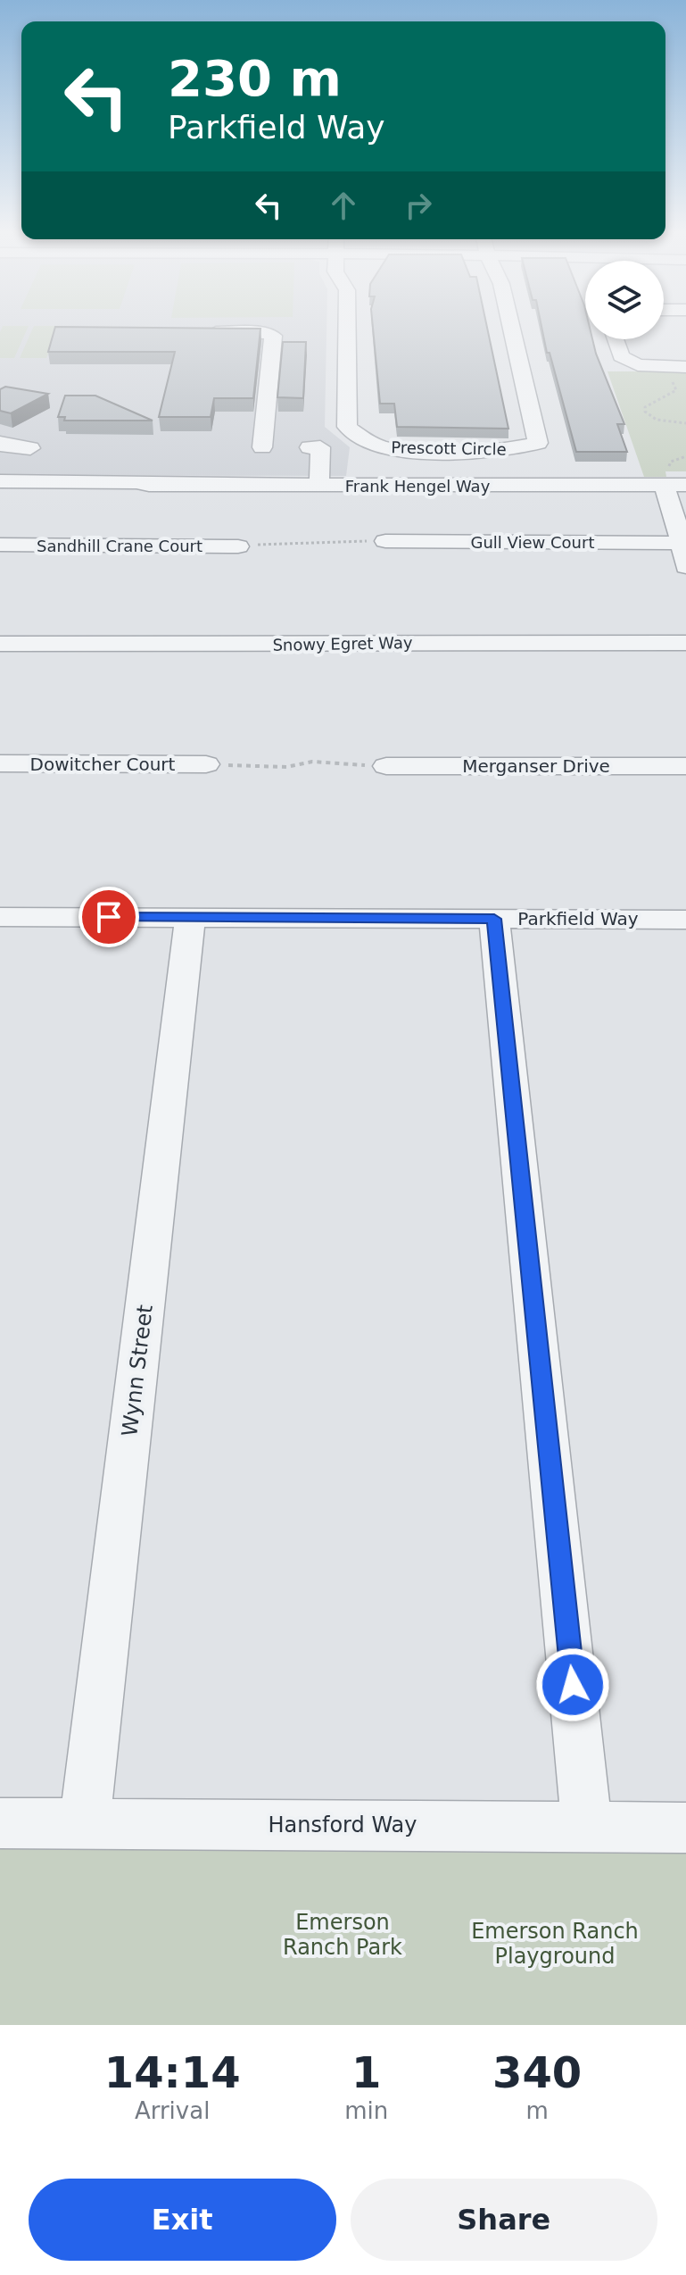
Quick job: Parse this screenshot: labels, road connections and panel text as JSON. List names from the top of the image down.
{
  "streets": {
    "street": [
      "Prescott Circle",
      "Frank Hengel Way",
      "Gull View Court",
      "Sandhill Crane Court",
      "Snowy Egret Way",
      "Dowitcher Court",
      "Merganser Drive",
      "Parkfield Way",
      "Wynn Street",
      "Hansford Way"
    ]
  },
  "crossings": [
    ["Parkfield Way", "Wynn Street"],
    ["Wynn Street", "Hansford Way"]
  ],
  "parks": ["Emerson Ranch Park", "Emerson Ranch Playground"],
  "page": {
    "turn": ["230 m", "Parkfield Way"],
    "eta": [
      "14:14",
      "Arrival",
      "1",
      "min",
      "340",
      "m"
    ],
    "buttons": ["Exit", "Share"]
  }
}
